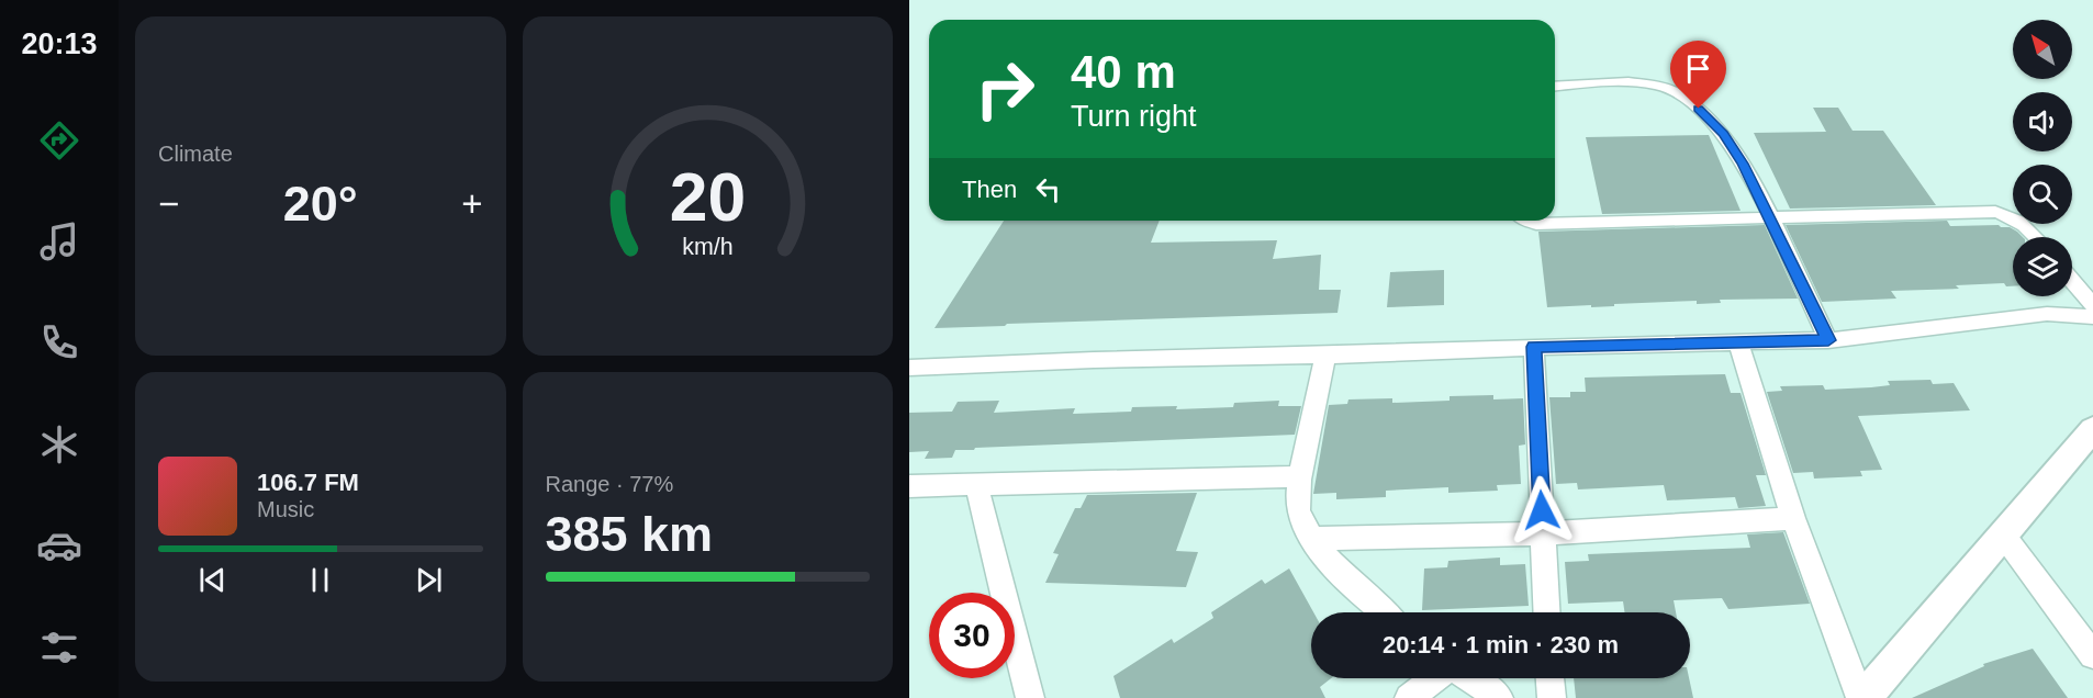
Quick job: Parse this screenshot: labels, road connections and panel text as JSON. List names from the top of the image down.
{
  "north": "top left",
  "page": {
    "tabs": "20:13",
    "tile": [
      "Climate",
      ["Range · 77%", "385 km"]
    ],
    "turn": ["40 m", "Turn right"],
    "then": "Then",
    "heat": ["−", "20°", "+"],
    "song": ["106.7 FM", "Music"],
    "limit": "30",
    "trip": "20:14 · 1 min · 230 m",
    "gauge": ["20", "km/h"]
  }
}
